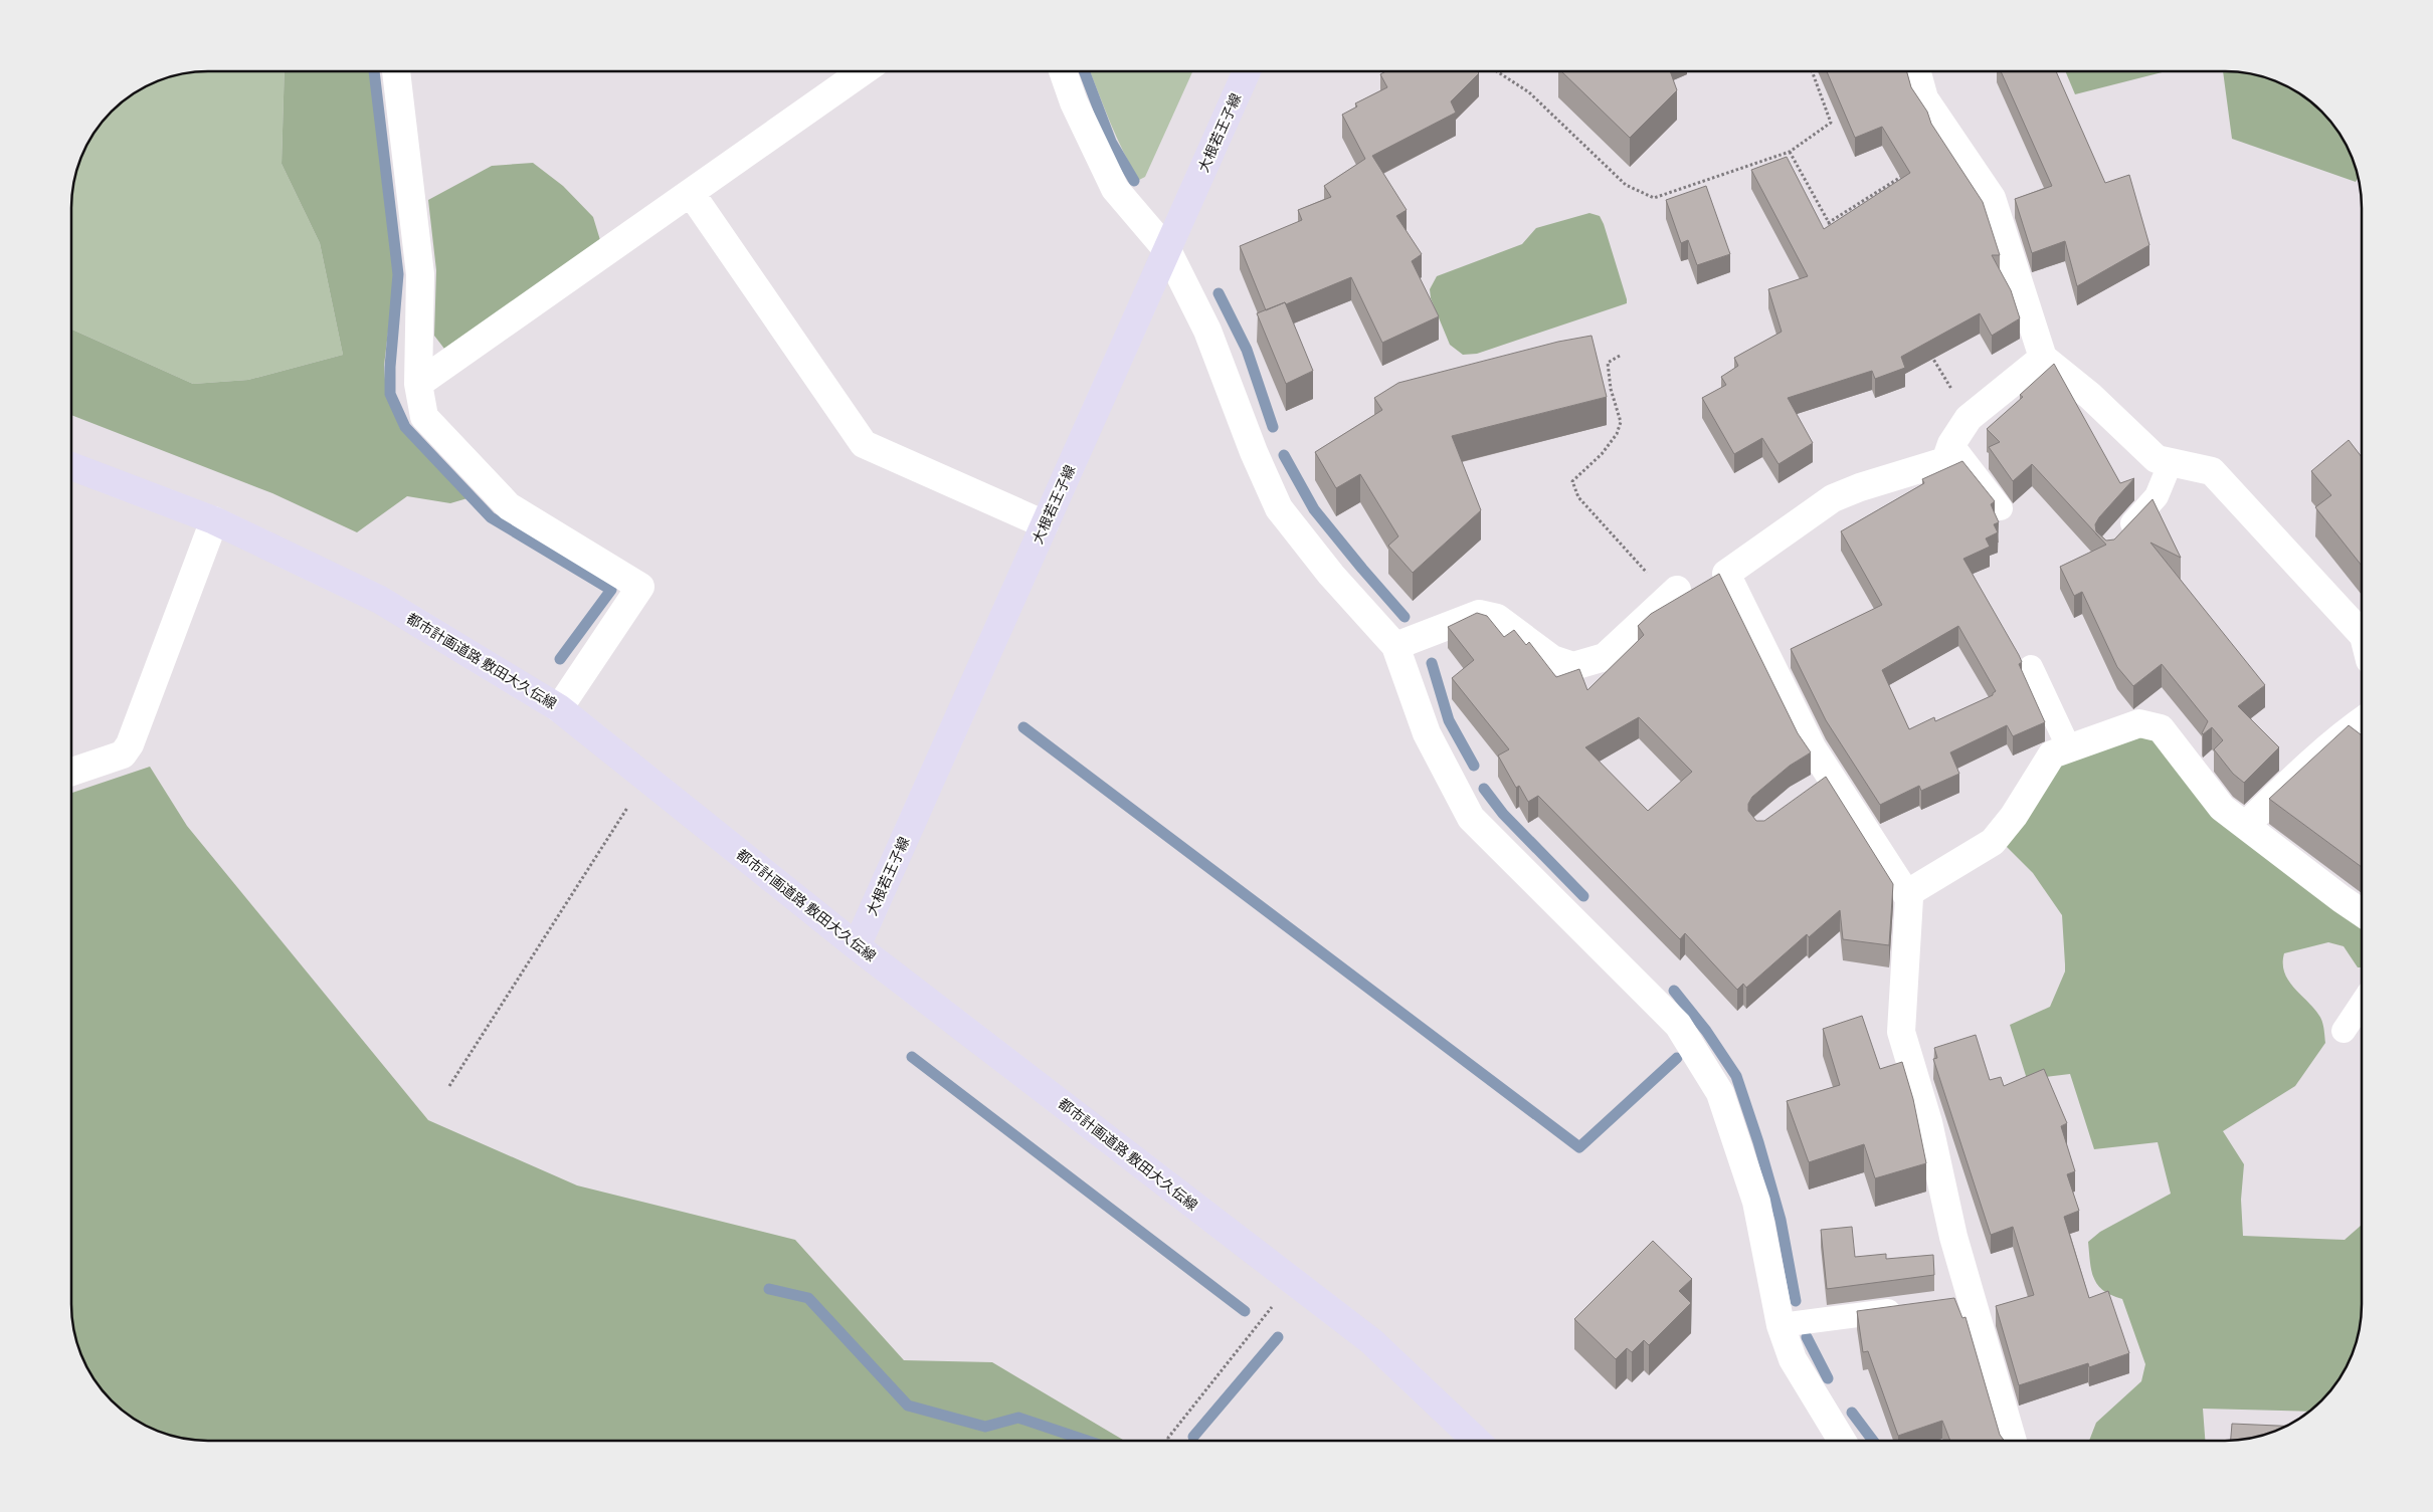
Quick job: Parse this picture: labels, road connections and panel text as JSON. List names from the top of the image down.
{
  "streets": {
    "street": ["大根若王子線", "都市計画道路 敷田大久伝線"]
  },
  "crossings": [
    ["大根若王子線", "都市計画道路 敷田大久伝線"]
  ]
}
